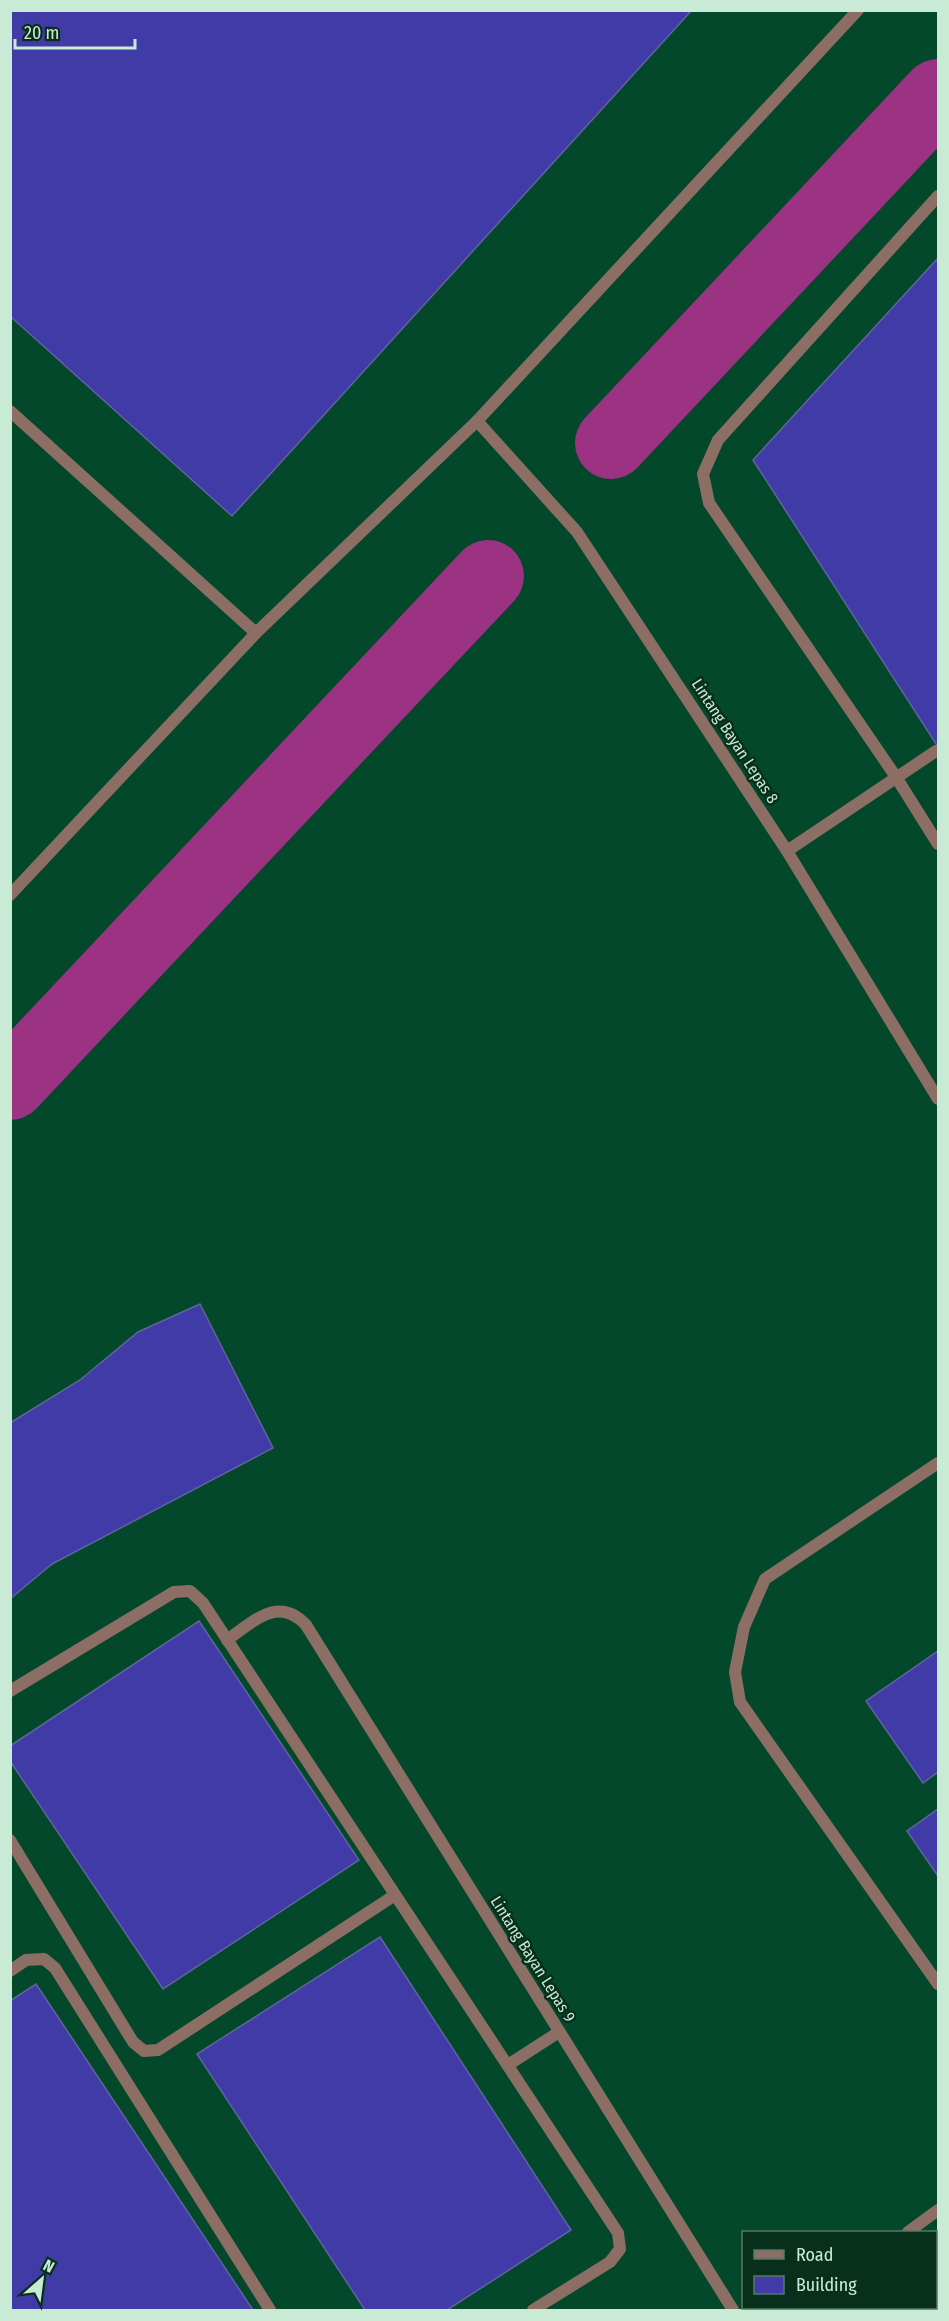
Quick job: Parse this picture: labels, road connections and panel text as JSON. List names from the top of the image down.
{
  "streets": {
    "street": ["Lintang Bayan Lepas 8", "Lintang Bayan Lepas 9"]
  },
  "legend": ["Road", "Building"],
  "scale_bar": "20 m",
  "north": "top right"
}
